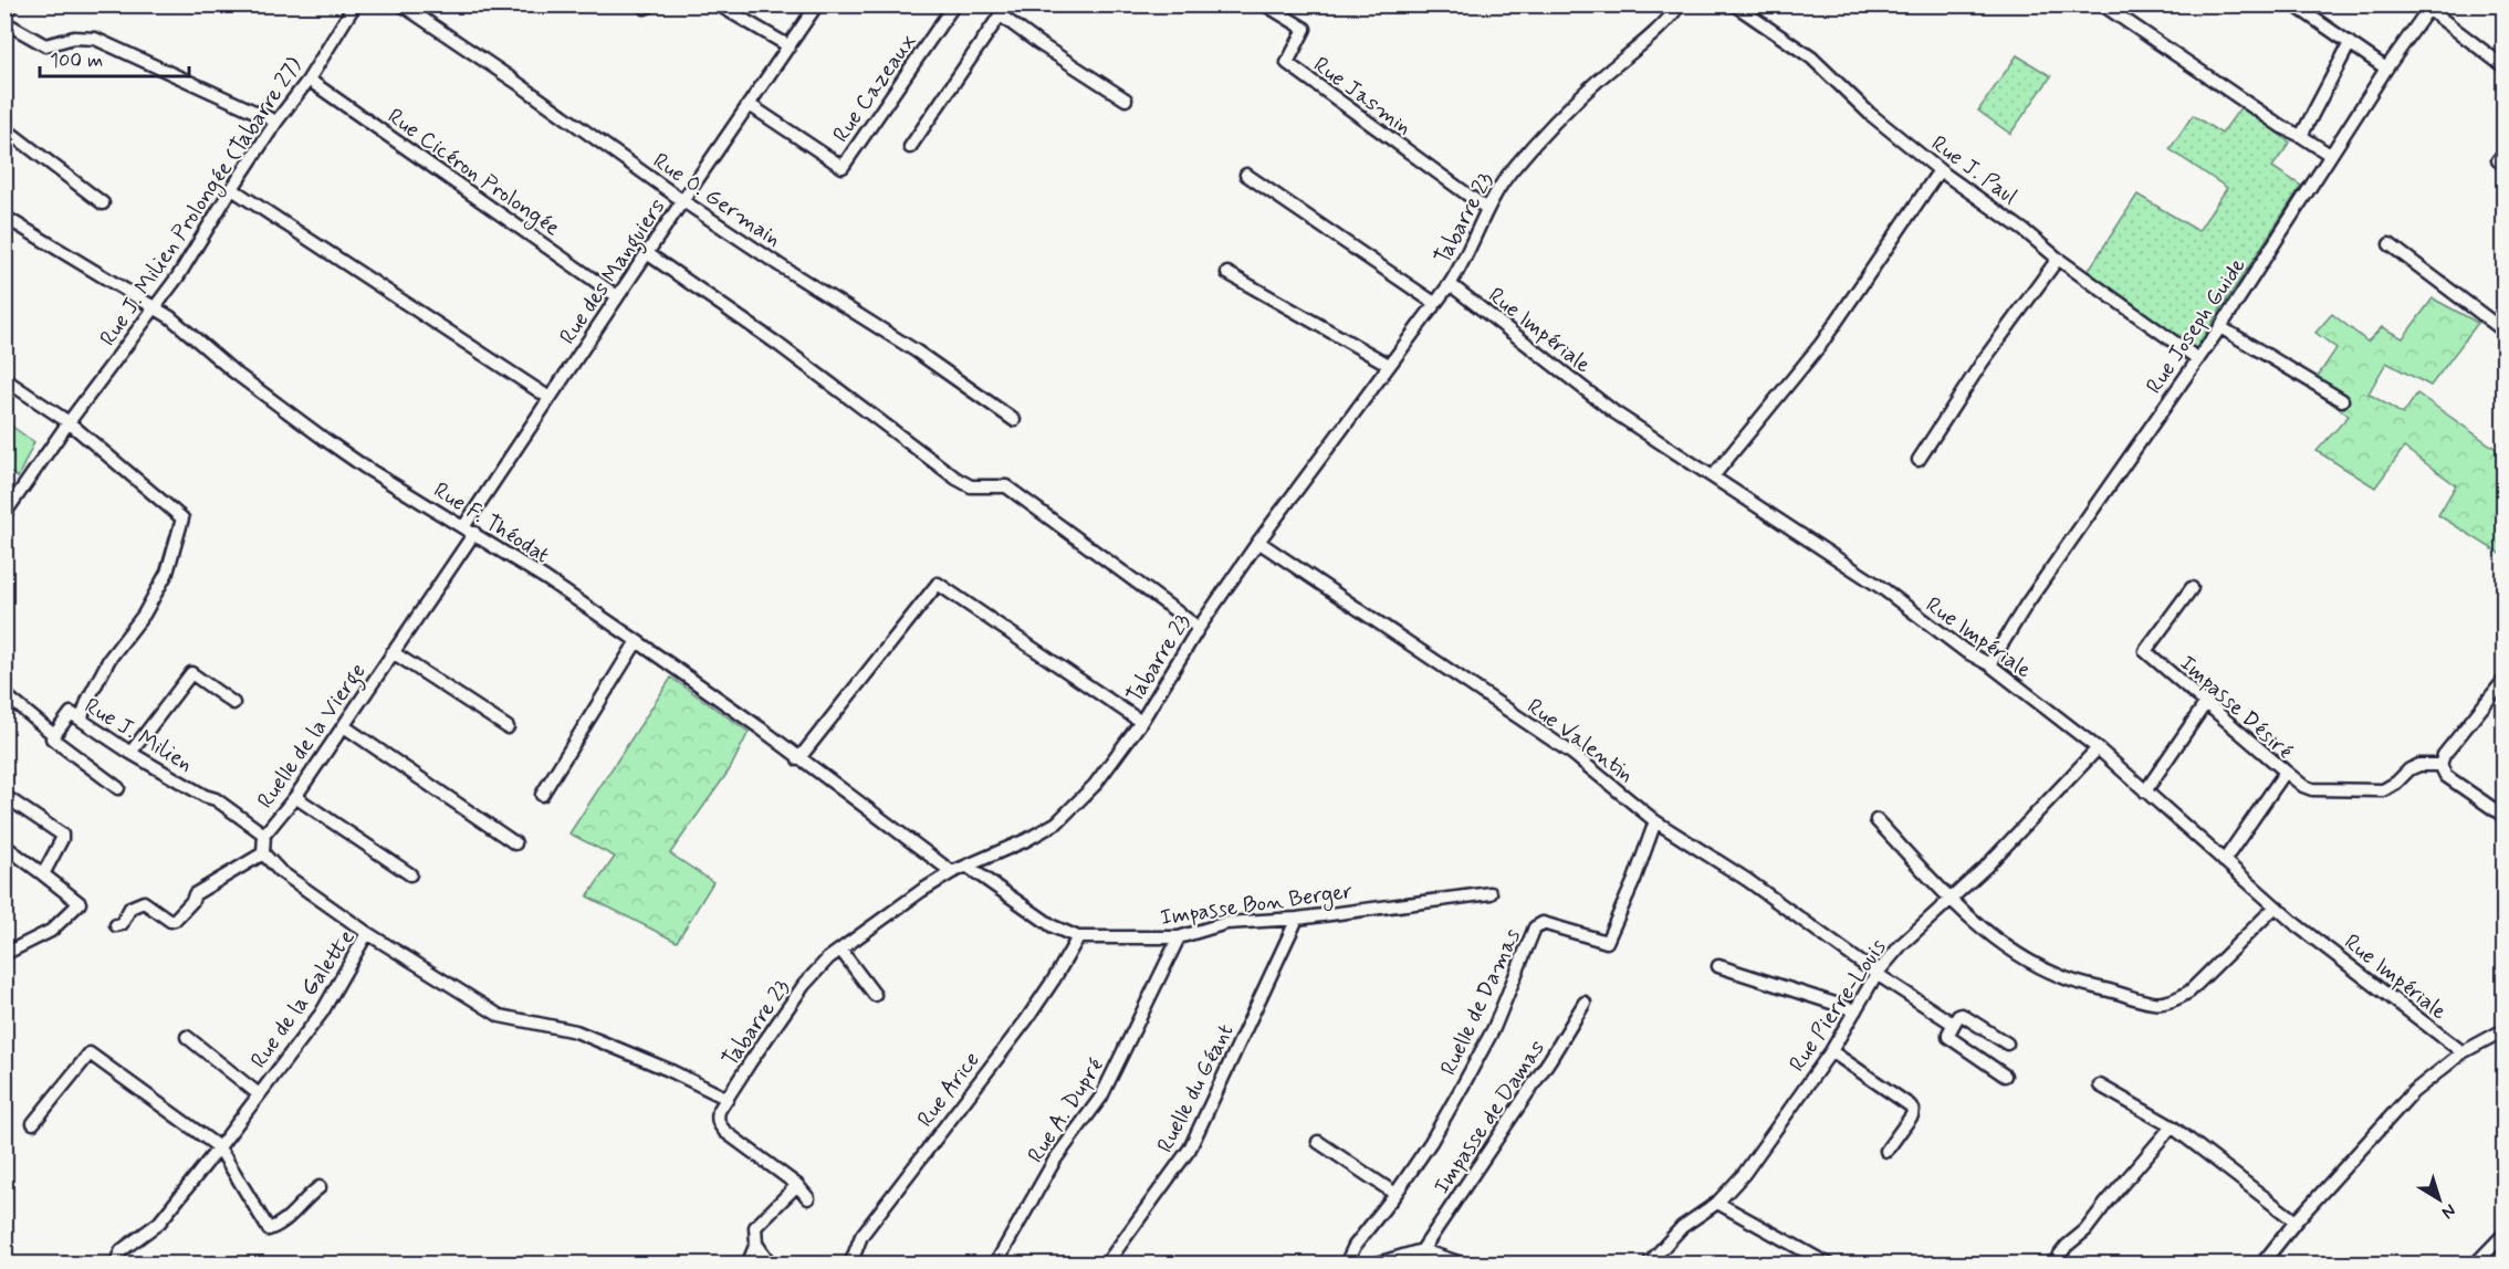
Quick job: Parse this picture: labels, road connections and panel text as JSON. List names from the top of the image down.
{
  "streets": {
    "street": [
      "Rue Cazeaux",
      "Rue Jasmin",
      "Rue J. Paul",
      "Rue Cicéron Prolongée",
      "Rue O. Germain",
      "Rue J. Milien Prolongée (Tabarre 27)",
      "Tabarre 23",
      "Rue des Manguiers",
      "Rue Joseph Guide",
      "Rue Impériale",
      "Rue F. Théodat",
      "Impasse Désiré",
      "Rue J. Milien",
      "Ruelle de la Vierge",
      "Rue Valentin",
      "Impasse Bon Berger",
      "Rue de la Galette",
      "Ruelle de Damas",
      "Rue Pierre-Louis",
      "Ruelle du Géant",
      "Rue Arice",
      "Rue A. Dupré",
      "Impasse de Damas"
    ]
  },
  "crossings": [
    ["Rue Cazeaux", "Rue des Manguiers"],
    ["Rue Jasmin", "Tabarre 23"],
    ["Rue J. Paul", "Rue Joseph Guide"],
    ["Rue Cicéron Prolongée", "Rue J. Milien Prolongée (Tabarre 27)"],
    ["Rue Cicéron Prolongée", "Rue des Manguiers"],
    ["Rue O. Germain", "Rue des Manguiers"],
    ["Rue J. Milien Prolongée (Tabarre 27)", "Rue F. Théodat"],
    ["Tabarre 23", "Rue Impériale"],
    ["Tabarre 23", "Rue F. Théodat"],
    ["Tabarre 23", "Rue Valentin"],
    ["Tabarre 23", "Impasse Bon Berger"],
    ["Tabarre 23", "Rue de la Galette"],
    ["Rue des Manguiers", "Rue F. Théodat"],
    ["Rue Joseph Guide", "Rue Impériale"],
    ["Rue Impériale", "Impasse Désiré"],
    ["Rue Impériale", "Rue Pierre-Louis"],
    ["Rue F. Théodat", "Ruelle de la Vierge"],
    ["Rue J. Milien", "Ruelle de la Vierge"],
    ["Rue Valentin", "Ruelle de Damas"],
    ["Rue Valentin", "Rue Pierre-Louis"],
    ["Impasse Bon Berger", "Ruelle du Géant"],
    ["Impasse Bon Berger", "Rue Arice"],
    ["Impasse Bon Berger", "Rue A. Dupré"]
  ],
  "scale_bar": "100 m",
  "north": "bottom right"
}
